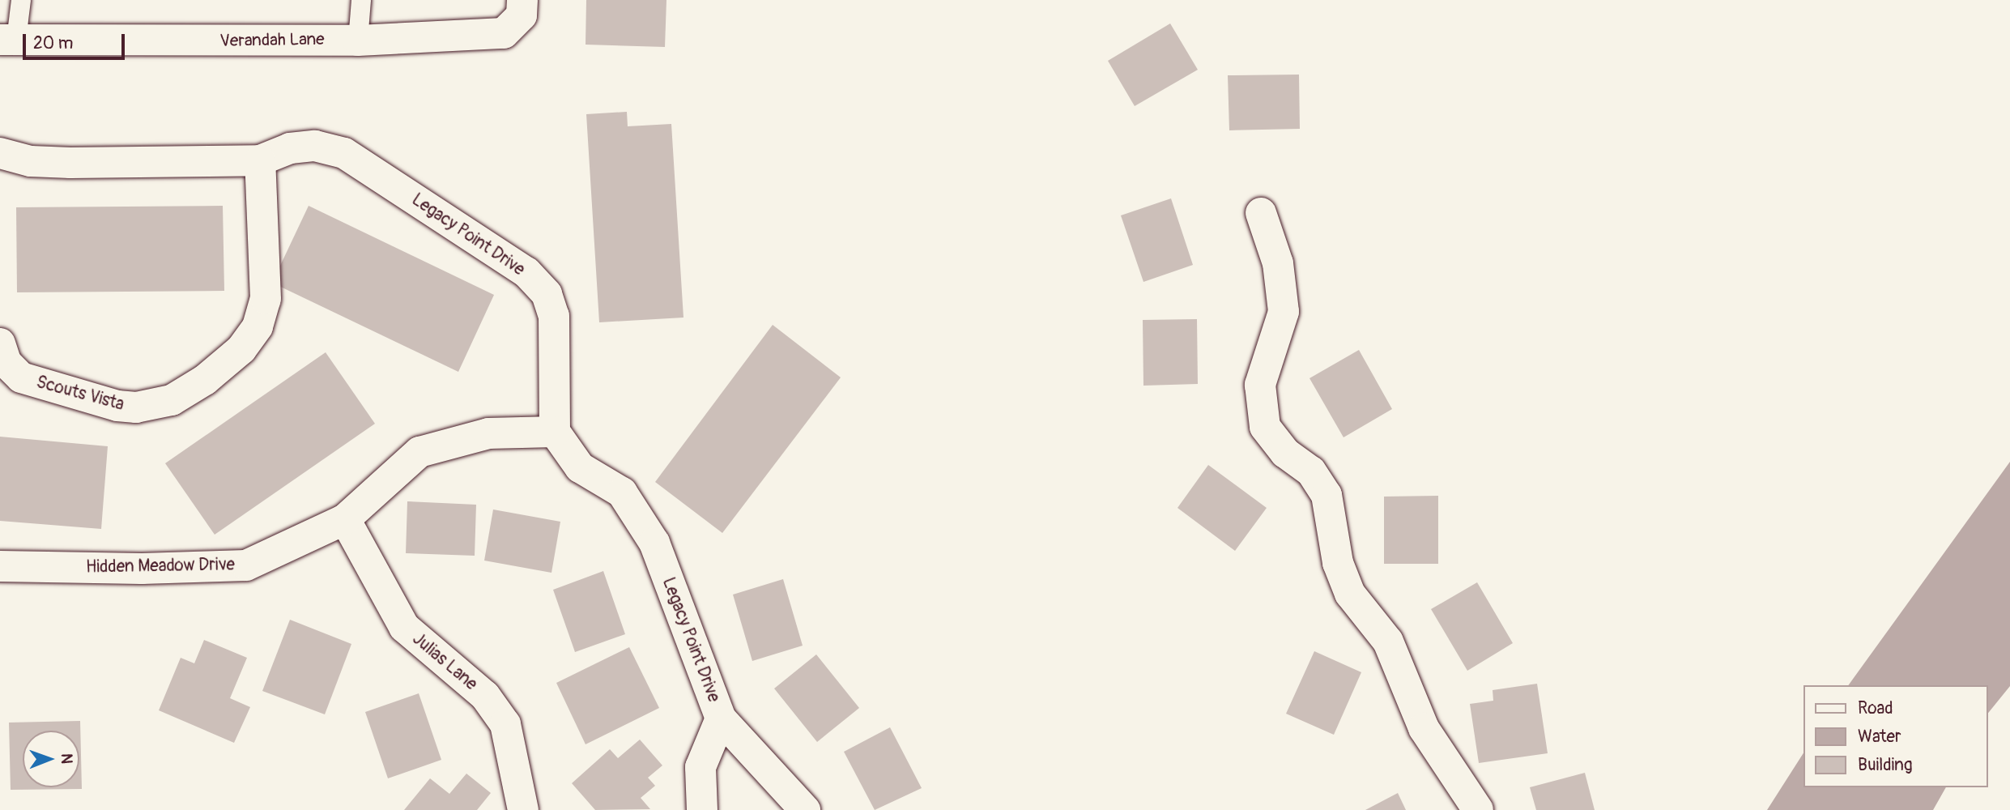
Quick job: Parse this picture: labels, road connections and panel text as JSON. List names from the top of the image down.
{
  "streets": {
    "street": [
      "Verandah Lane",
      "Legacy Point Drive",
      "Scouts Vista",
      "Hidden Meadow Drive",
      "Julias Lane"
    ]
  },
  "crossings": [
    ["Legacy Point Drive", "Scouts Vista"],
    ["Legacy Point Drive", "Hidden Meadow Drive"],
    ["Hidden Meadow Drive", "Julias Lane"]
  ],
  "legend": ["Road", "Water", "Building"],
  "scale_bar": "20 m",
  "north": "right"
}
